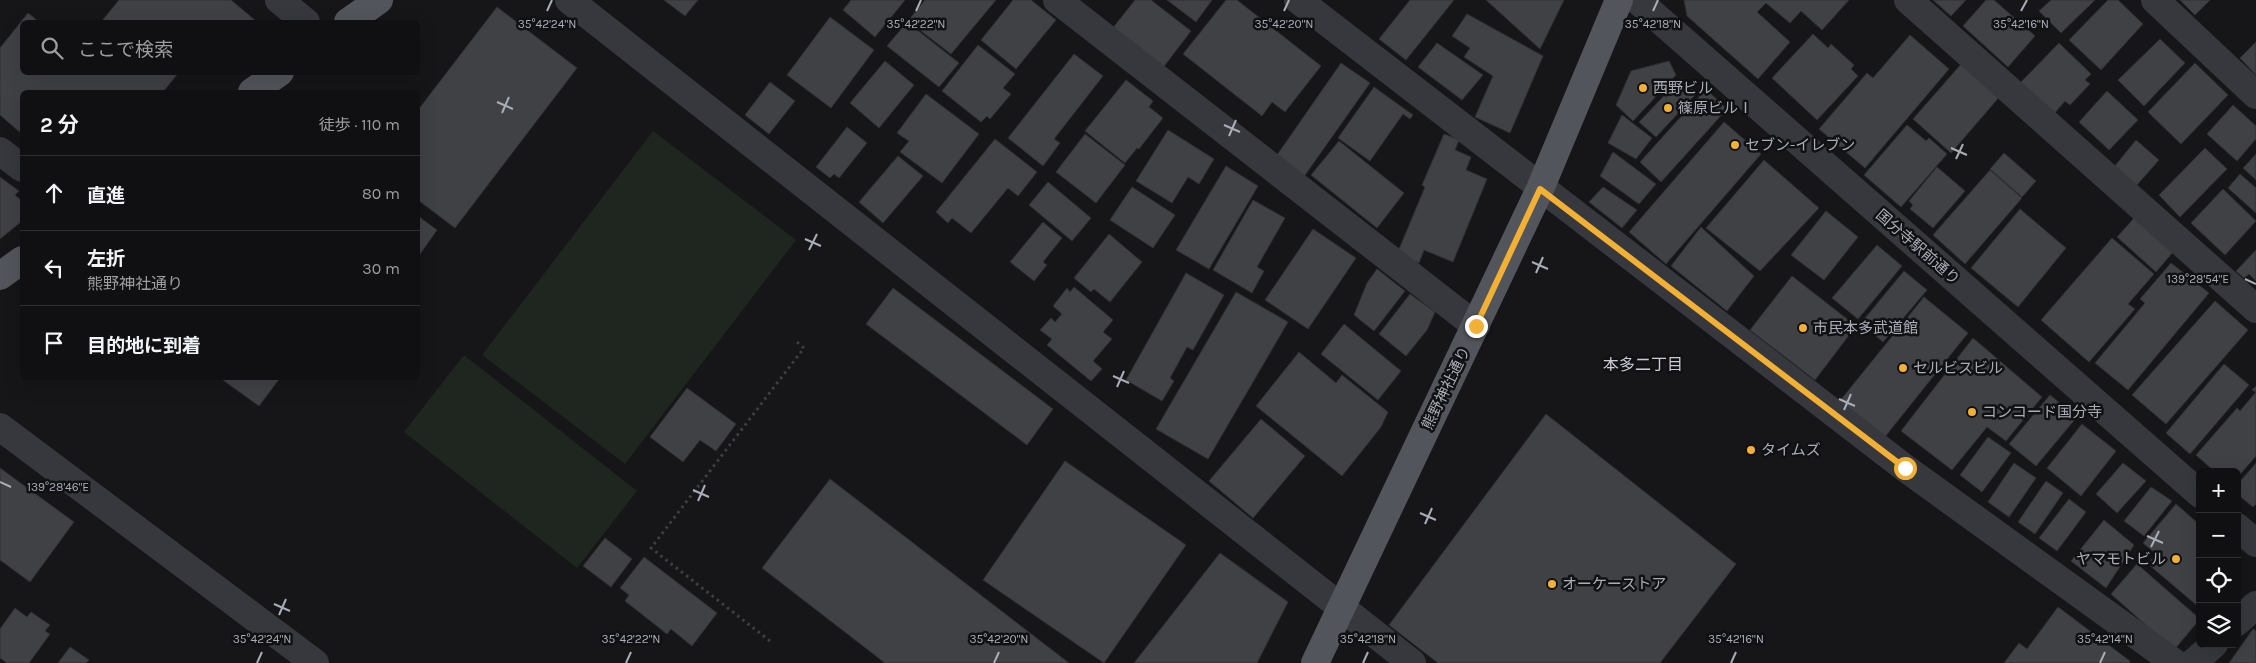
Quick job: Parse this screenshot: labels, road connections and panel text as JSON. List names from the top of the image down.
{
  "streets": {
    "main road": ["熊野神社通り"],
    "street": ["国分寺駅前通り"]
  },
  "districts": ["本多二丁目"],
  "places": [
    "西野ビル",
    "篠原ビルⅠ",
    "セブン-イレブン",
    "市民本多武道館",
    "セルビスビル",
    "コンコード国分寺",
    "タイムズ",
    "ヤマモトビル",
    "オーケーストア"
  ],
  "page": {
    "search": "ここで検索",
    "heading": ["2 分", "徒歩 · 110 m"],
    "list": [
      ["直進", "80 m"],
      ["左折", "熊野神社通り", "30 m"],
      "目的地に到着"
    ],
    "map_buttons": ["+", "−"]
  },
  "coordinates": [
    "35°42'24\"N",
    "35°42'22\"N",
    "35°42'20\"N",
    "35°42'18\"N",
    "35°42'16\"N",
    "139°28'54\"E",
    "139°28'46\"E",
    "35°42'14\"N"
  ]
}
